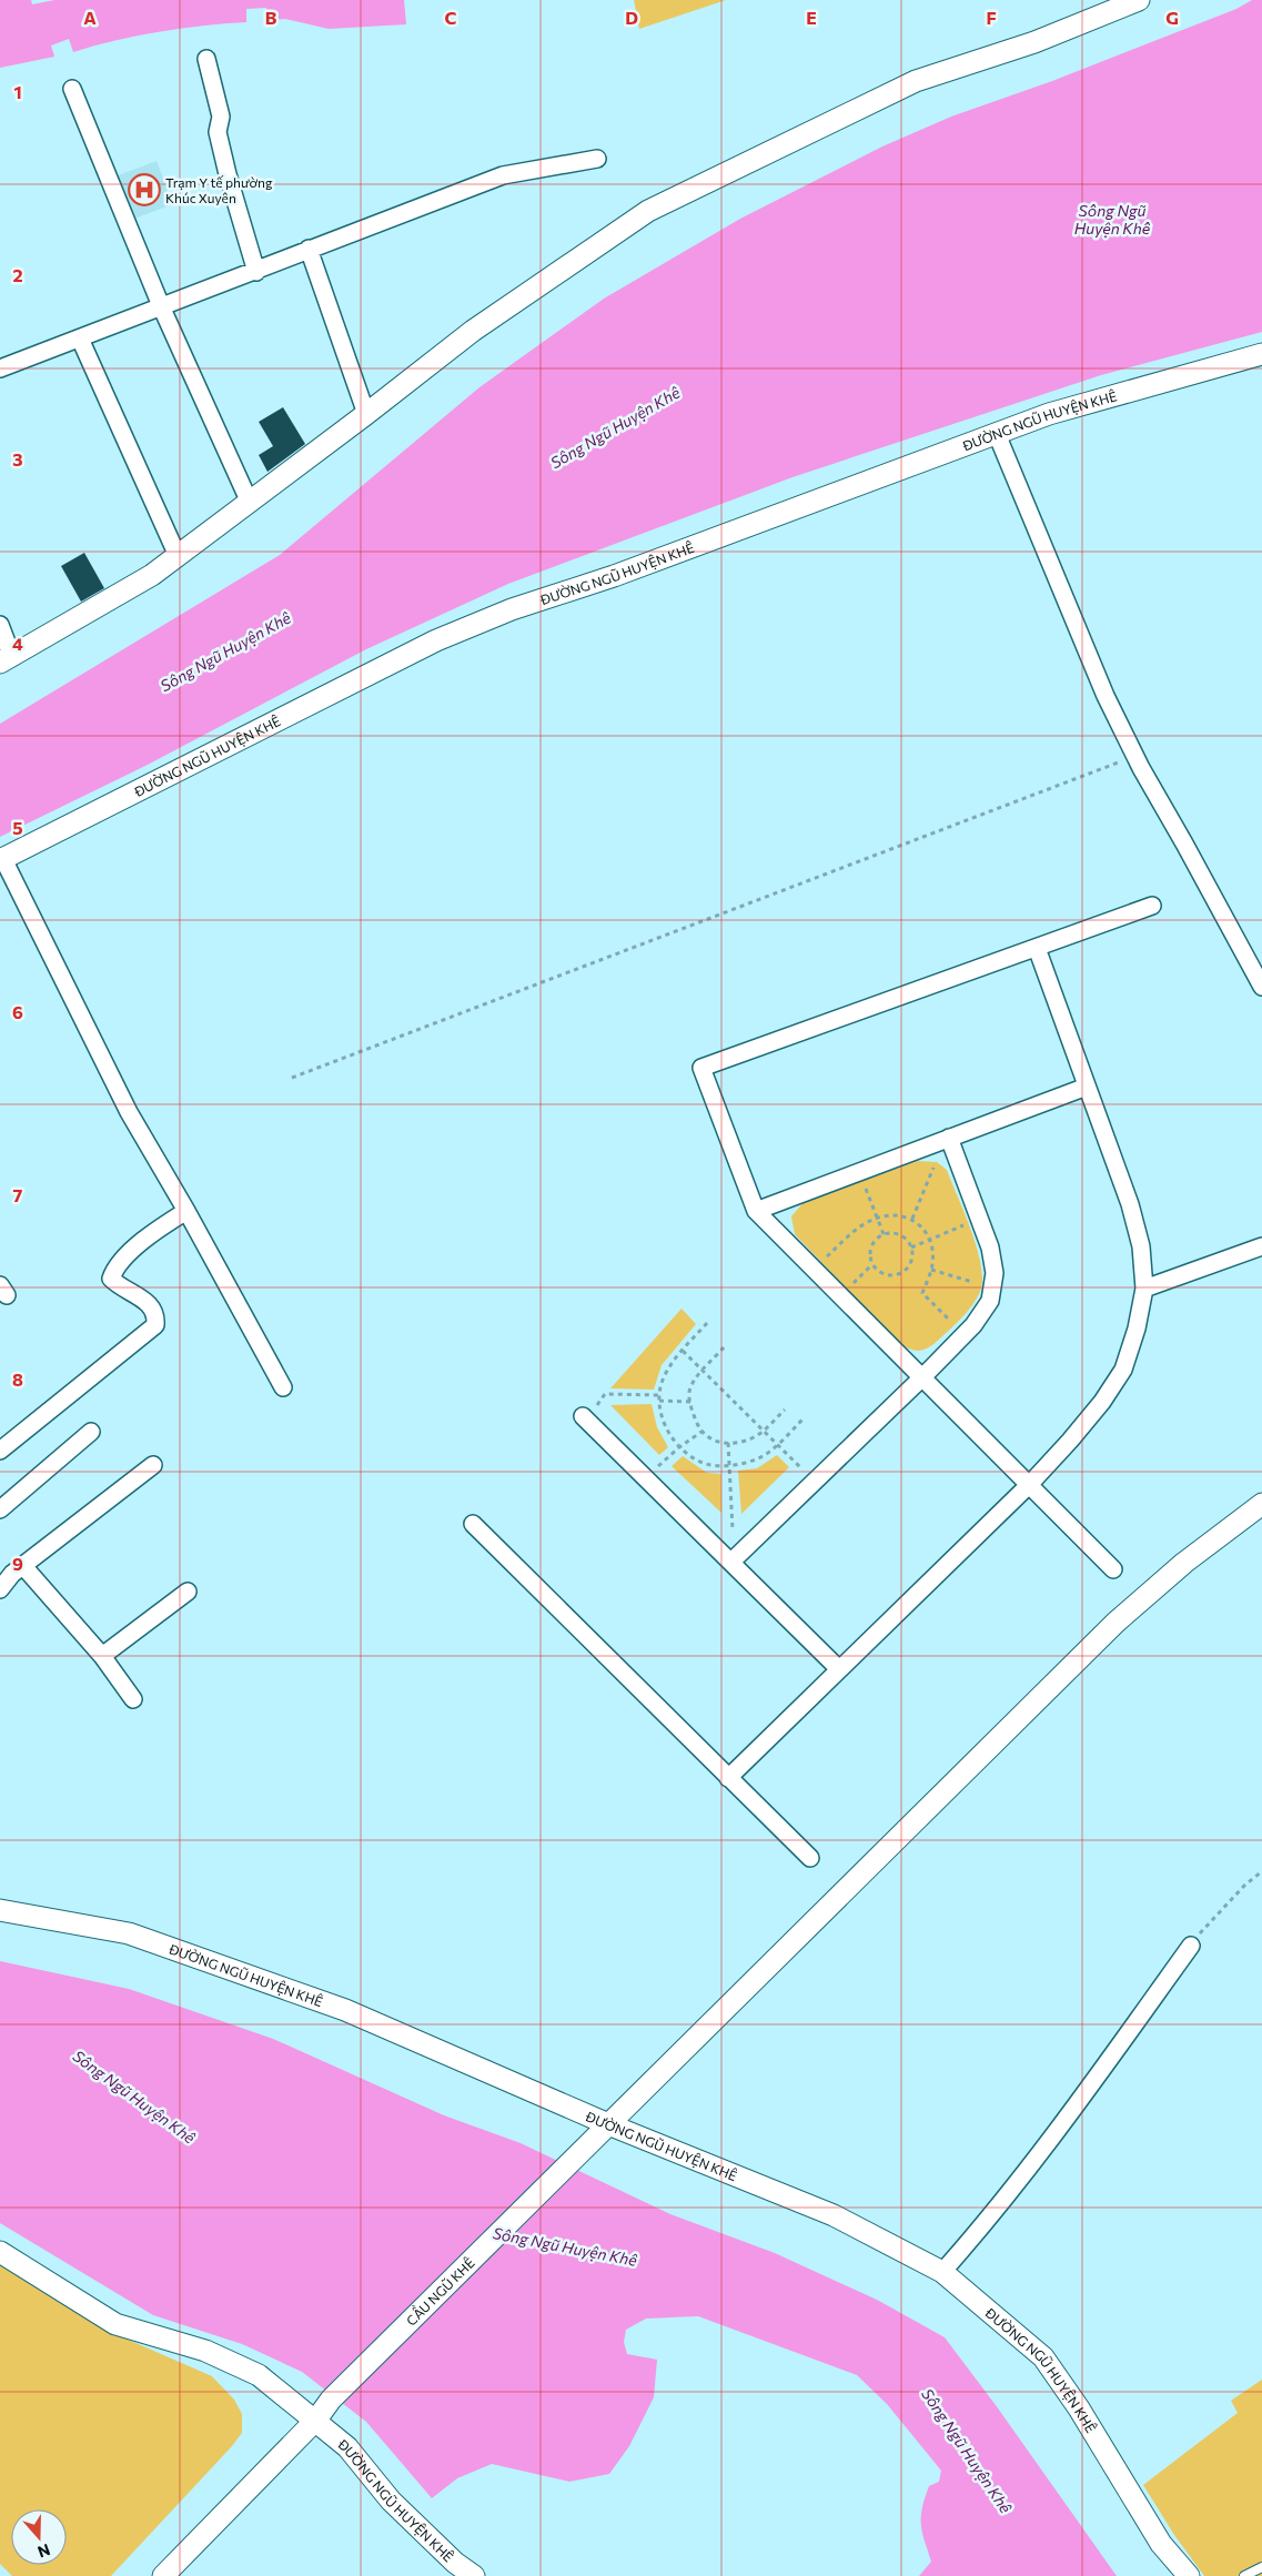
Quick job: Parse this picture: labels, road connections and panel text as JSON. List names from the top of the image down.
{
  "streets": {
    "street": ["ĐƯỜNG NGŨ HUYỆN KHÊ", "CẦU NGŨ KHÊ"]
  },
  "crossings": [
    ["ĐƯỜNG NGŨ HUYỆN KHÊ", "CẦU NGŨ KHÊ"]
  ],
  "water": ["Sông Ngũ Huyện Khê"],
  "places": {
    "hospital": ["Trạm Y tế phường Khúc Xuyên"]
  },
  "north": "bottom",
  "grid": {
    "columns": [
      "A",
      "B",
      "C",
      "D",
      "E",
      "F",
      "G"
    ],
    "rows": [
      "1",
      "2",
      "3",
      "4",
      "5",
      "6",
      "7",
      "8",
      "9"
    ]
  }
}
